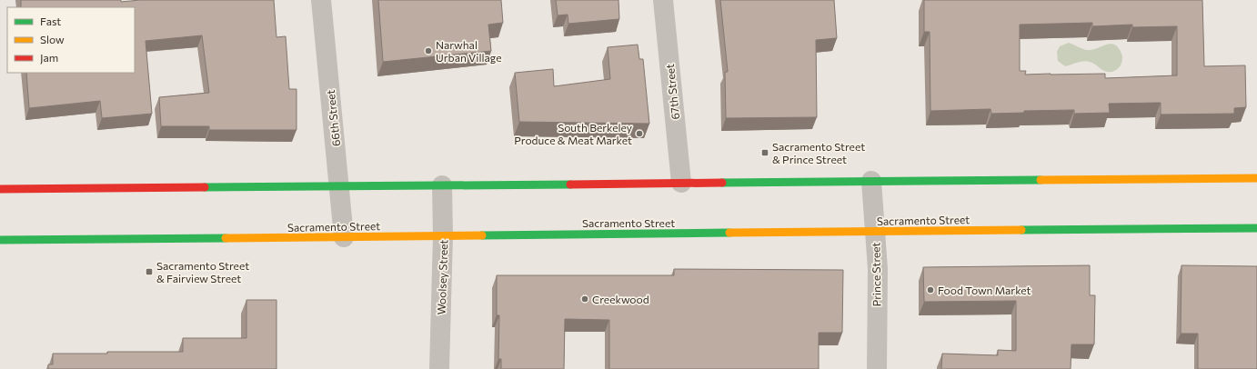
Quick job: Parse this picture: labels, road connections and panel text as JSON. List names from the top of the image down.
{
  "streets": {
    "street": [
      "67th Street",
      "66th Street",
      "Sacramento Street",
      "Prince Street",
      "Woolsey Street"
    ]
  },
  "crossings": [
    ["66th Street", "Sacramento Street"],
    ["Sacramento Street", "Prince Street"],
    ["Sacramento Street", "Woolsey Street"]
  ],
  "places": {
    "other": [
      "Narwhal Urban Village",
      "South Berkeley Produce & Meat Market",
      "Food Town Market",
      "Creekwood"
    ],
    "transit": ["Sacramento Street & Prince Street", "Sacramento Street & Fairview Street"]
  },
  "legend": ["Fast", "Slow", "Jam"]
}
